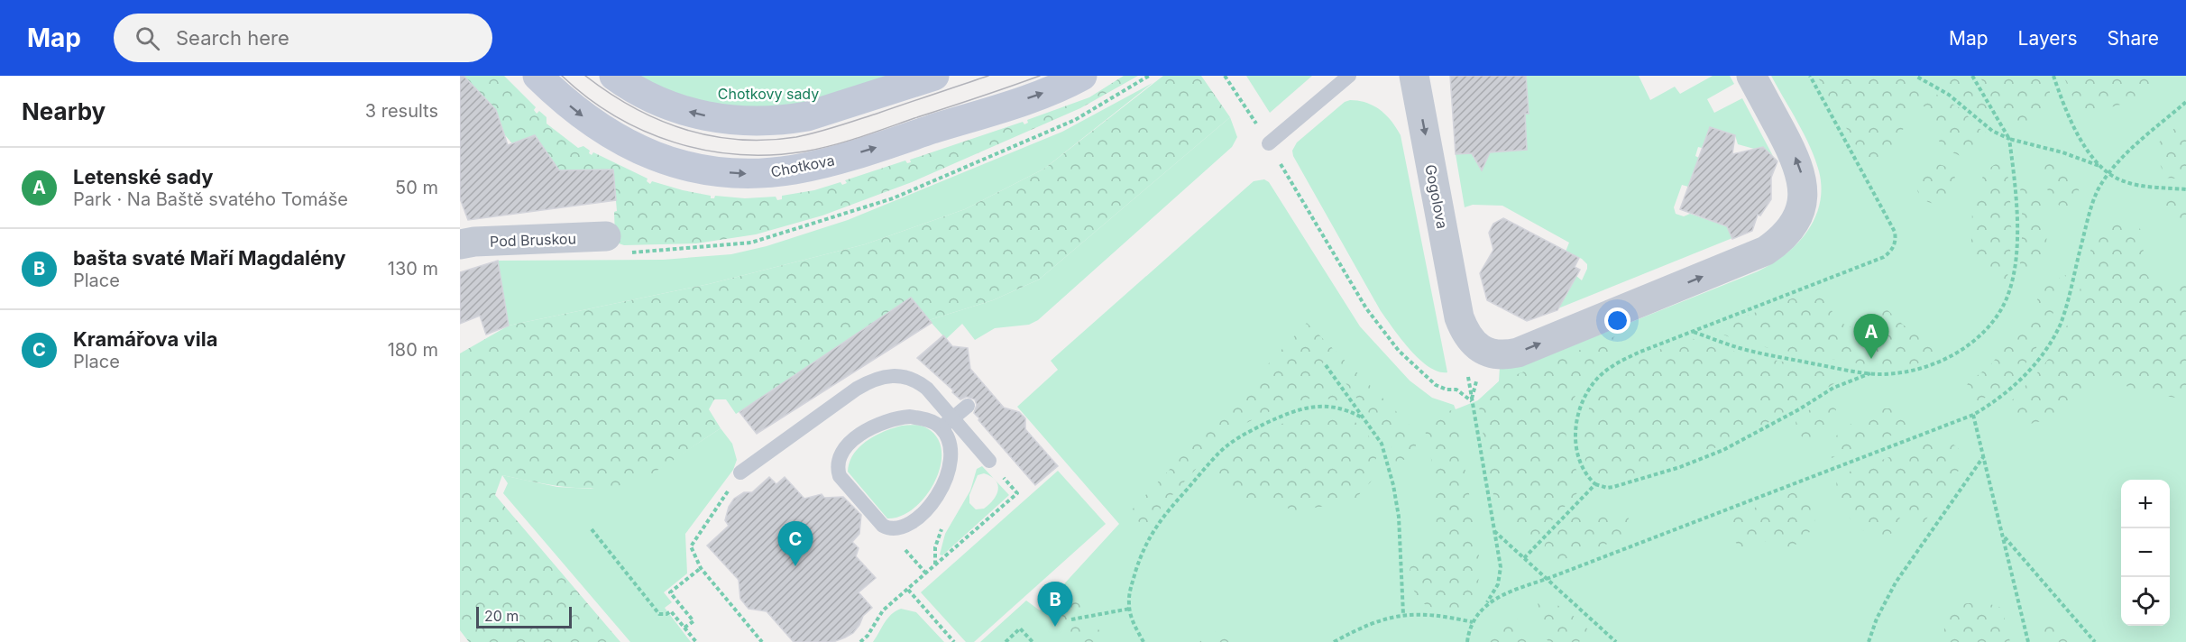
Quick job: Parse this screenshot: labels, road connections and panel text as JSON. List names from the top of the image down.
{
  "streets": {
    "main road": ["Chotkova"],
    "street": ["Gogolova", "Pod Bruskou"]
  },
  "parks": ["Chotkovy sady"],
  "scale_bar": "20 m",
  "page": {
    "header": "Map",
    "search": "Search here",
    "nav": ["Map", "Layers", "Share"],
    "heading": ["Nearby", "3 results"],
    "list": [
      {
        "mark": "A",
        "name": "Letenské sady",
        "note": "Park · Na Baště svatého Tomáše",
        "value": "50 m"
      },
      {
        "mark": "B",
        "name": "bašta svaté Maří Magdalény",
        "note": "Place",
        "value": "130 m"
      },
      {
        "mark": "C",
        "name": "Kramářova vila",
        "note": "Place",
        "value": "180 m"
      }
    ],
    "pins": ["A", "C", "B"],
    "map_buttons": ["+", "−"],
    "scale": "20 m"
  }
}
